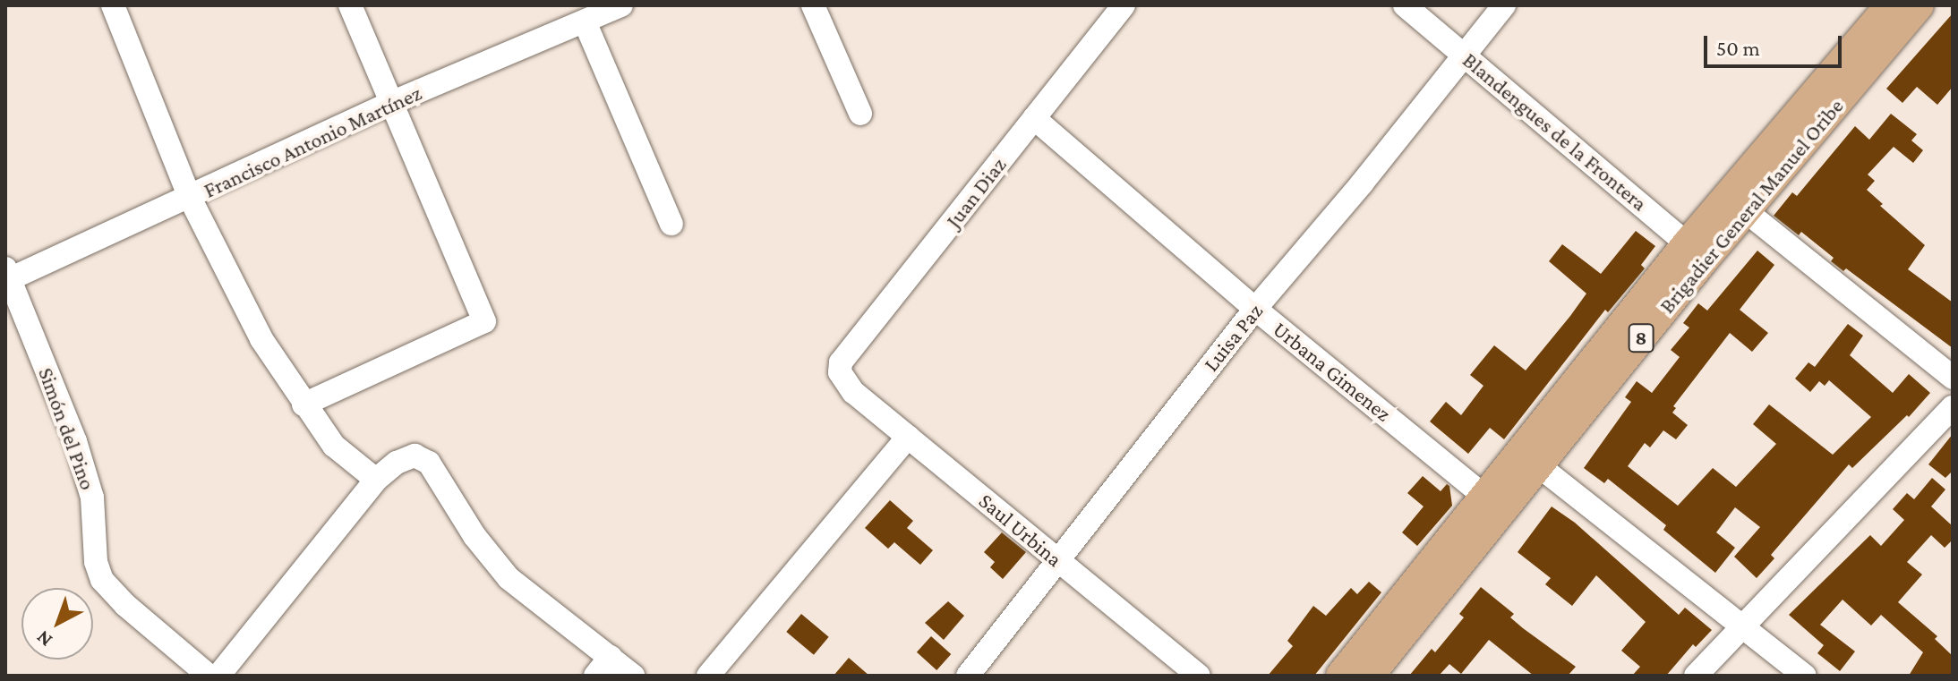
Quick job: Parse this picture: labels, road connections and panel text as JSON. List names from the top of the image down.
{
  "streets": {
    "main road": ["Brigadier General Manuel Oribe", "8"],
    "street": [
      "Blandengues de la Frontera",
      "Francisco Antonio Martínez",
      "Juan Diaz",
      "Luisa Paz",
      "Urbana Gimenez",
      "Simón del Pino",
      "Saul Urbina"
    ]
  },
  "crossings": [
    ["Blandengues de la Frontera", "Brigadier General Manuel Oribe"],
    ["Blandengues de la Frontera", "Luisa Paz"],
    ["Francisco Antonio Martínez", "Simón del Pino"],
    ["Juan Diaz", "Urbana Gimenez"],
    ["Juan Diaz", "Saul Urbina"],
    ["Brigadier General Manuel Oribe", "Urbana Gimenez"],
    ["Luisa Paz", "Urbana Gimenez"],
    ["Luisa Paz", "Saul Urbina"]
  ],
  "scale_bar": "50 m",
  "north": "bottom left"
}
